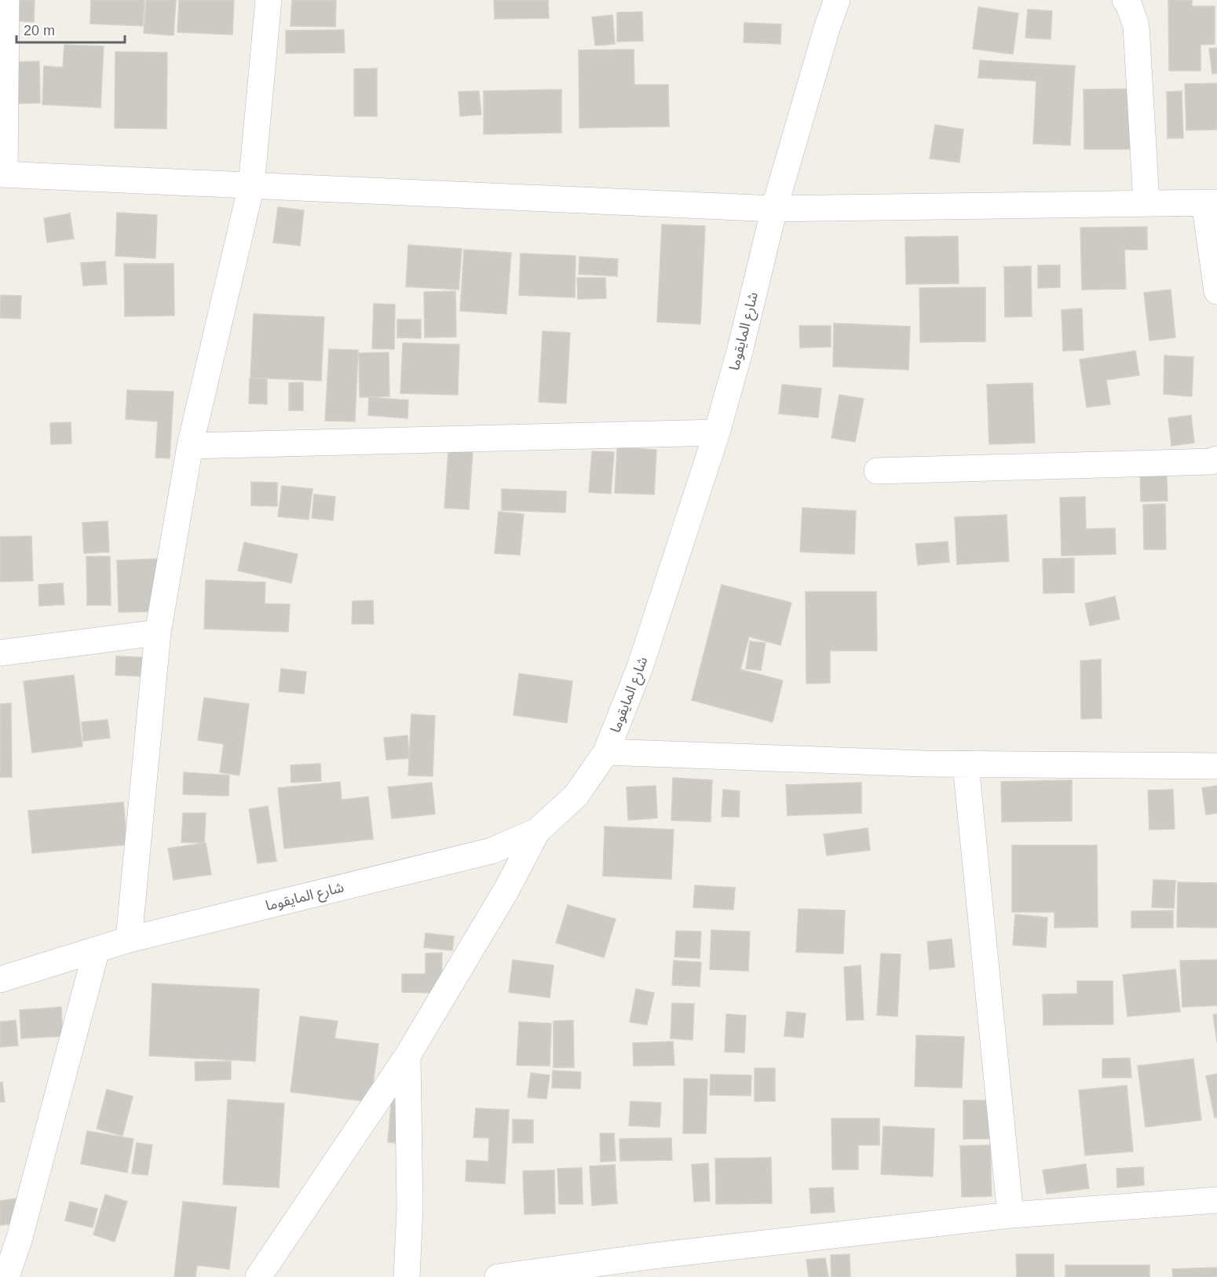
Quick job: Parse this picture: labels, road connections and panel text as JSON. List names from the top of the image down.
{
  "streets": {
    "street": ["شارع المايقوما"]
  },
  "scale_bar": "20 m"
}
